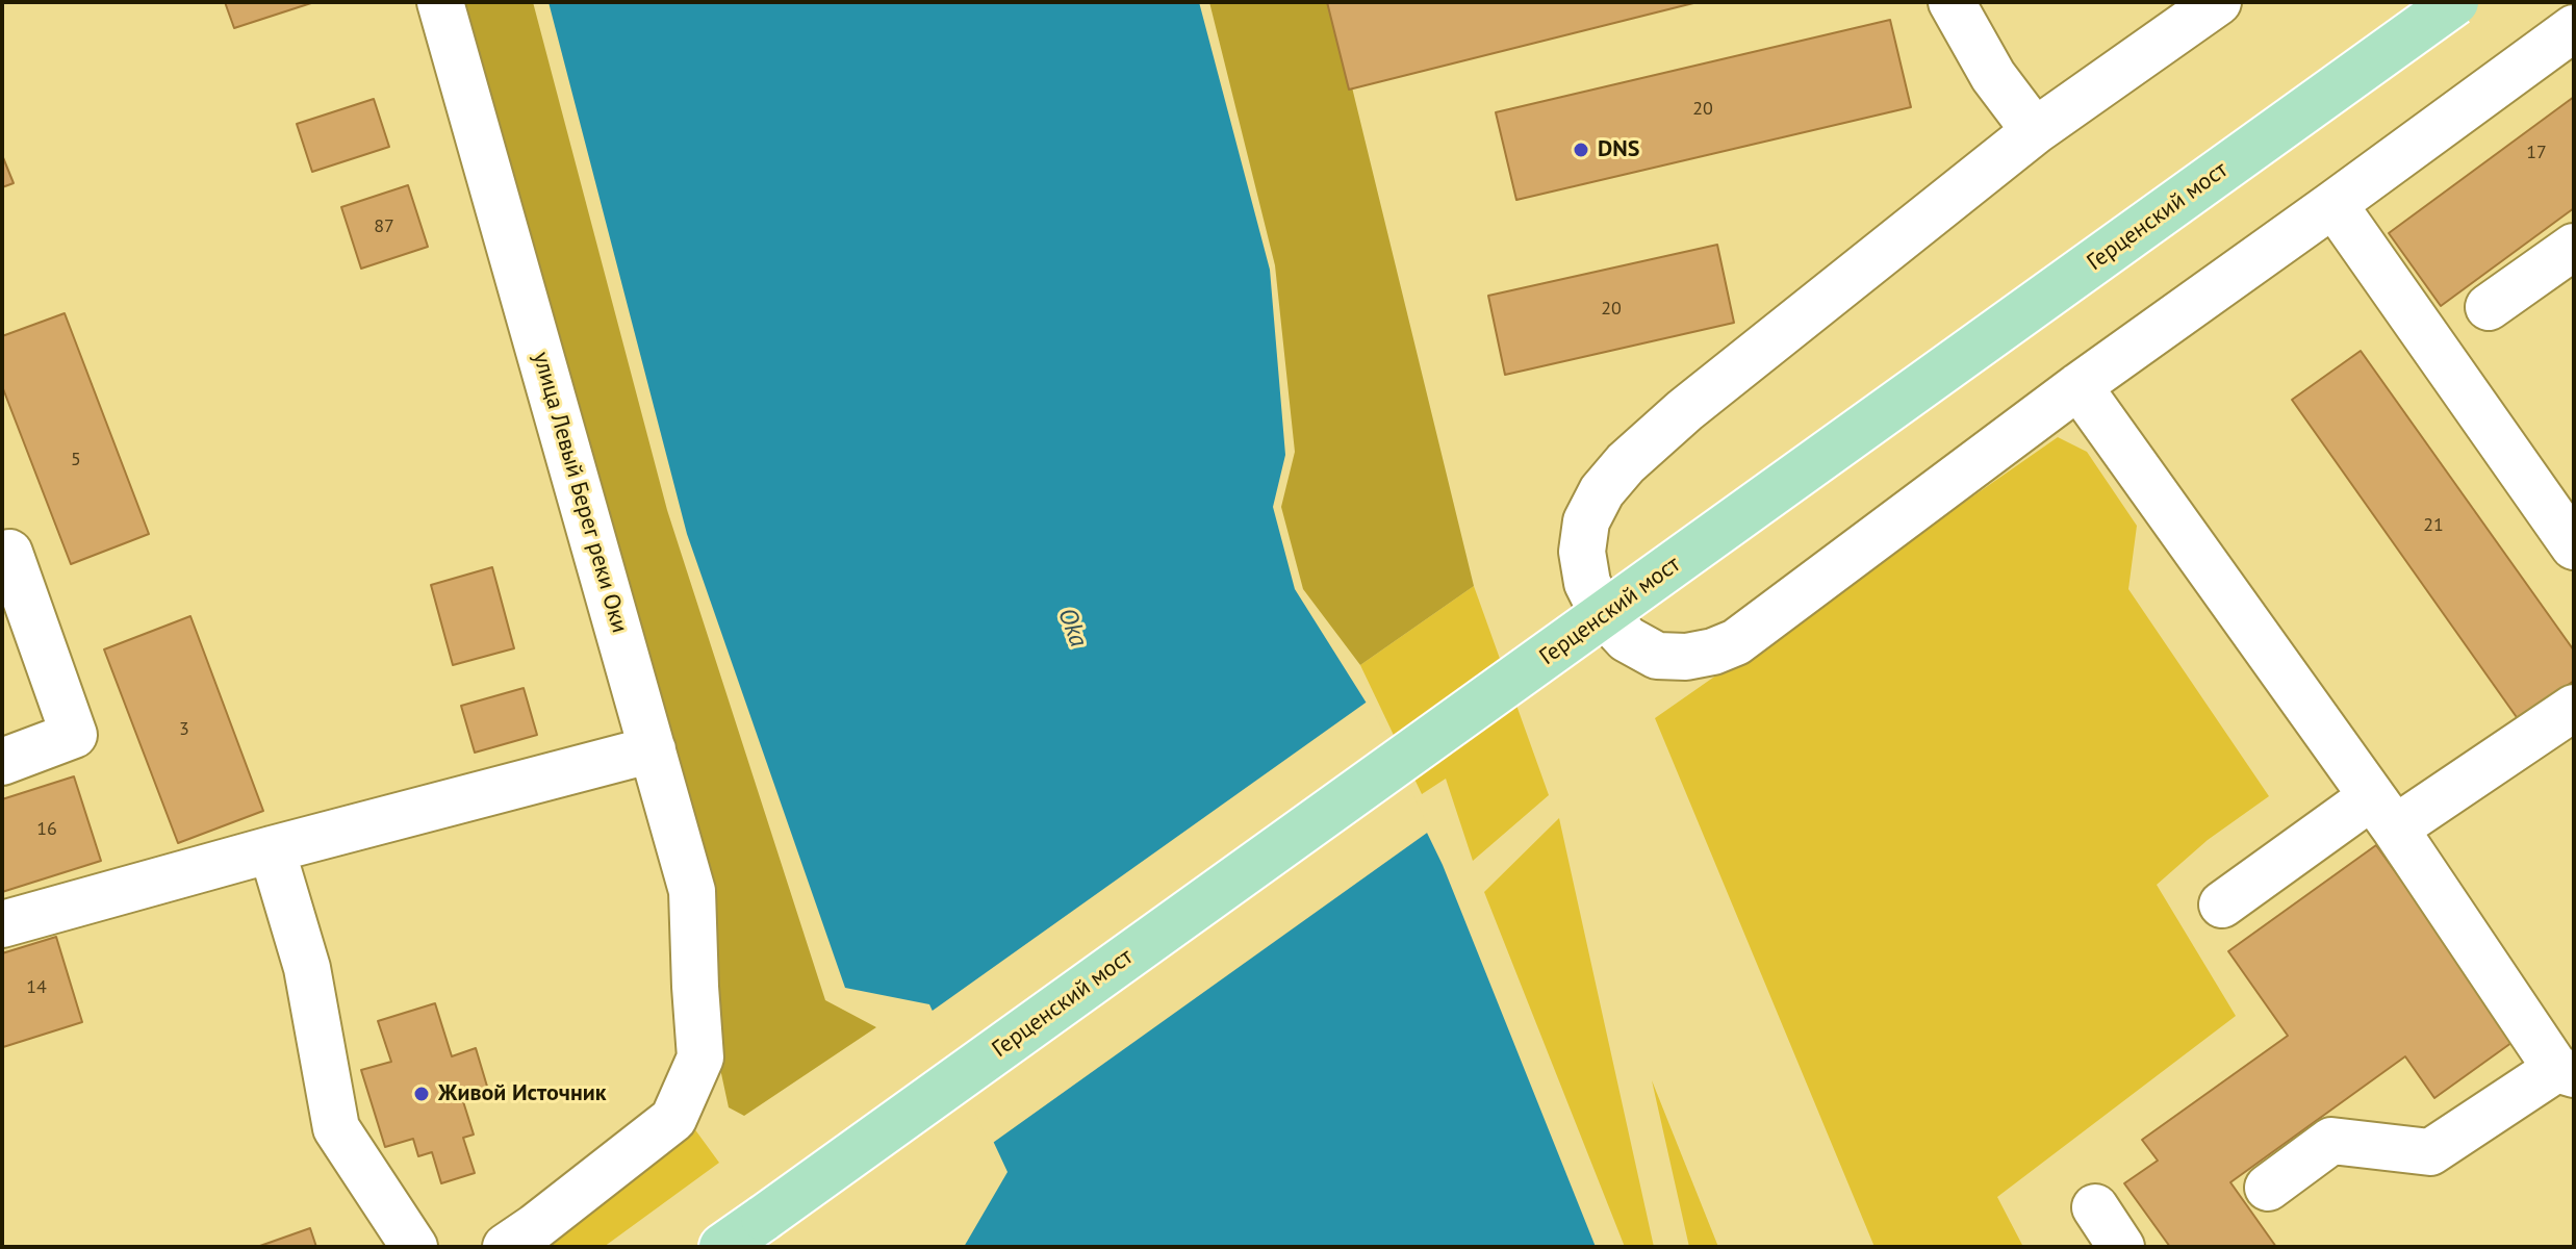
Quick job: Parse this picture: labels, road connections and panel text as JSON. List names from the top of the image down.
{
  "streets": {
    "main road": ["Герценский мост"],
    "street": ["улица Левый Берег реки Оки"]
  },
  "water": ["Oka"],
  "places": ["DNS", "Живой Источник"],
  "house_numbers": [
    "20",
    "17",
    "87",
    "20",
    "5",
    "21",
    "3",
    "16",
    "14"
  ]
}
